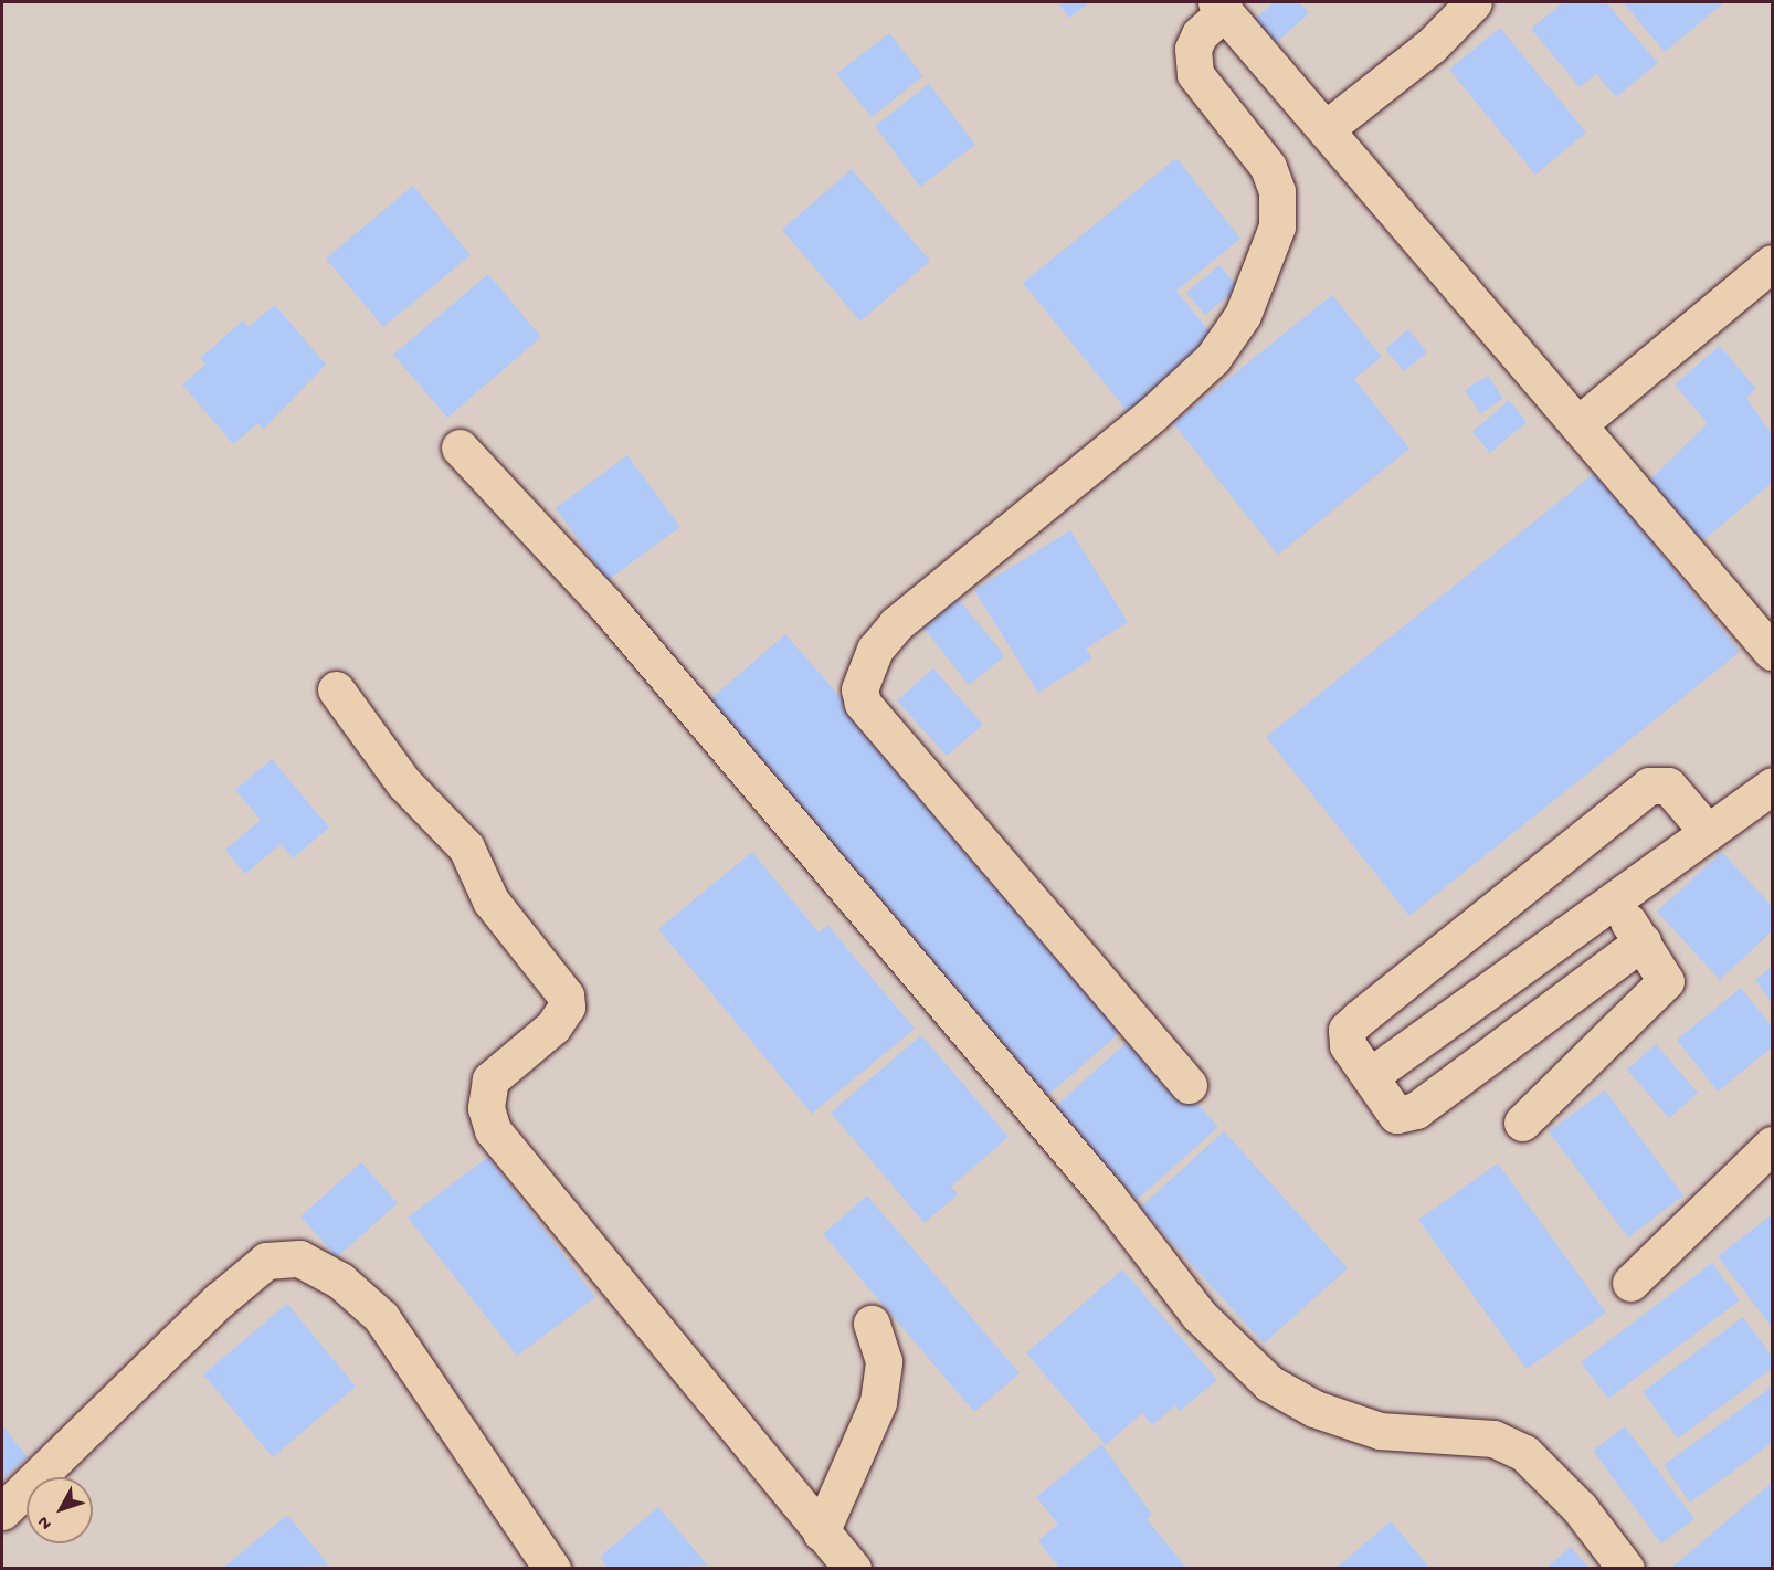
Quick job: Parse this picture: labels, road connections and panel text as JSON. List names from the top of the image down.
{
  "north": "bottom left"
}
